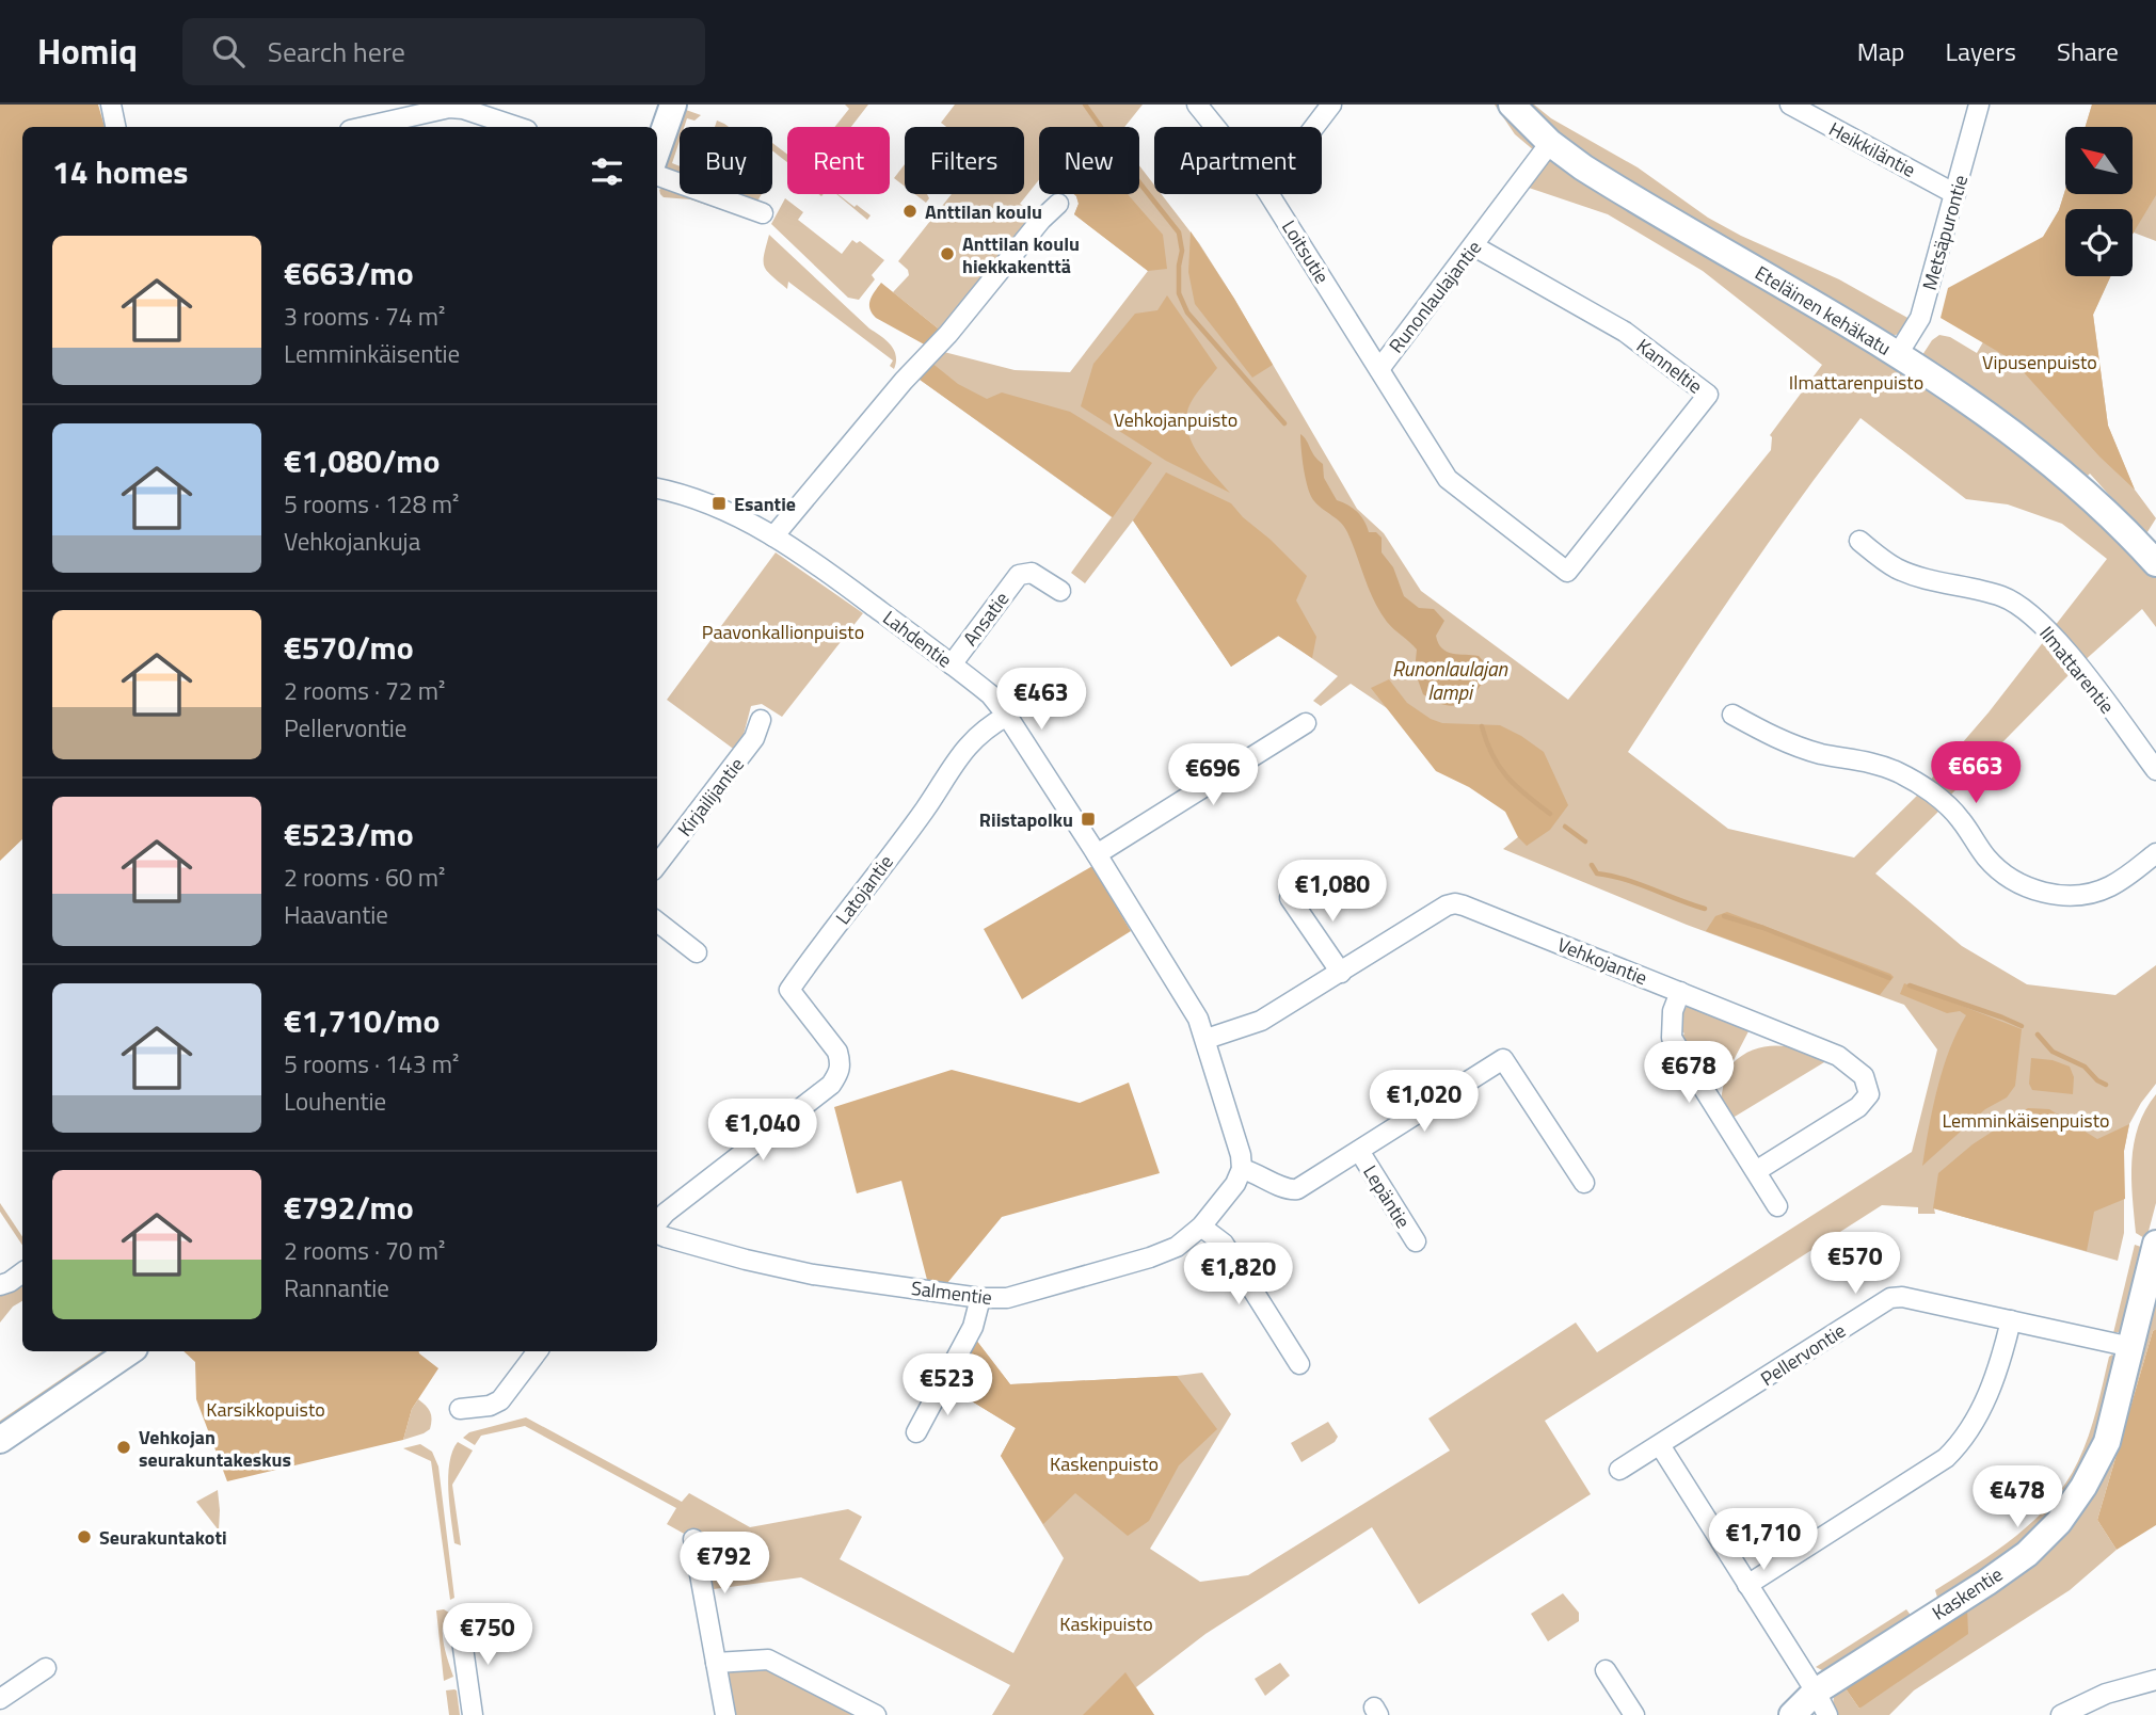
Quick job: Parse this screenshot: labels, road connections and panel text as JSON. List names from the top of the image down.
{
  "streets": {
    "street": [
      "Heikkiläntie",
      "Metsäpurontie",
      "Loitsutie",
      "Runonlaulajantie",
      "Eteläinen kehäkatu",
      "Kanneltie",
      "Ansatie",
      "Lahdentie",
      "Ilmattarentie",
      "Kirjailijantie",
      "Latojantie",
      "Vehkojantie",
      "Lepäntie",
      "Salmentie",
      "Pellervontie",
      "Kaskentie"
    ]
  },
  "crossings": [
    ["Heikkiläntie", "Metsäpurontie"],
    ["Metsäpurontie", "Eteläinen kehäkatu"],
    ["Loitsutie", "Runonlaulajantie"],
    ["Runonlaulajantie", "Eteläinen kehäkatu"],
    ["Runonlaulajantie", "Kanneltie"],
    ["Ansatie", "Lahdentie"],
    ["Lahdentie", "Latojantie"],
    ["Lahdentie", "Vehkojantie"],
    ["Lahdentie", "Salmentie"],
    ["Pellervontie", "Kaskentie"]
  ],
  "water": ["Runonlaulajan lampi"],
  "parks": [
    "Vipusenpuisto",
    "Ilmattarenpuisto",
    "Vehkojanpuisto",
    "Paavonkallionpuisto",
    "Lemminkäisenpuisto",
    "Karsikkopuisto",
    "Kaskenpuisto",
    "Kaskipuisto"
  ],
  "places": {
    "other": [
      "Anttilan koulu",
      "Anttilan koulu hiekkakenttä",
      "Vehkojan seurakuntakeskus",
      "Seurakuntakoti"
    ],
    "transit": ["Esantie", "Riistapolku"]
  },
  "north": "top left",
  "page": {
    "header": "Homiq",
    "search": "Search here",
    "nav": ["Map", "Layers", "Share"],
    "chip": [
      "Buy",
      "Rent",
      "Filters",
      "New",
      "Apartment"
    ],
    "heading": "14 homes",
    "list": [
      {
        "name": "€663/mo",
        "note": "3 rooms · 74 m² · Lemminkäisentie"
      },
      {
        "name": "€1,080/mo",
        "note": "5 rooms · 128 m² · Vehkojankuja"
      },
      {
        "name": "€570/mo",
        "note": "2 rooms · 72 m² · Pellervontie"
      },
      {
        "name": "€523/mo",
        "note": "2 rooms · 60 m² · Haavantie"
      },
      {
        "name": "€1,710/mo",
        "note": "5 rooms · 143 m² · Louhentie"
      },
      {
        "name": "€792/mo",
        "note": "2 rooms · 70 m² · Rannantie"
      }
    ],
    "price": [
      "€463",
      "€663",
      "€696",
      "€1,080",
      "€678",
      "€1,020",
      "€1,040",
      "€570",
      "€1,820",
      "€523",
      "€478",
      "€1,710",
      "€792",
      "€750"
    ]
  }
}
